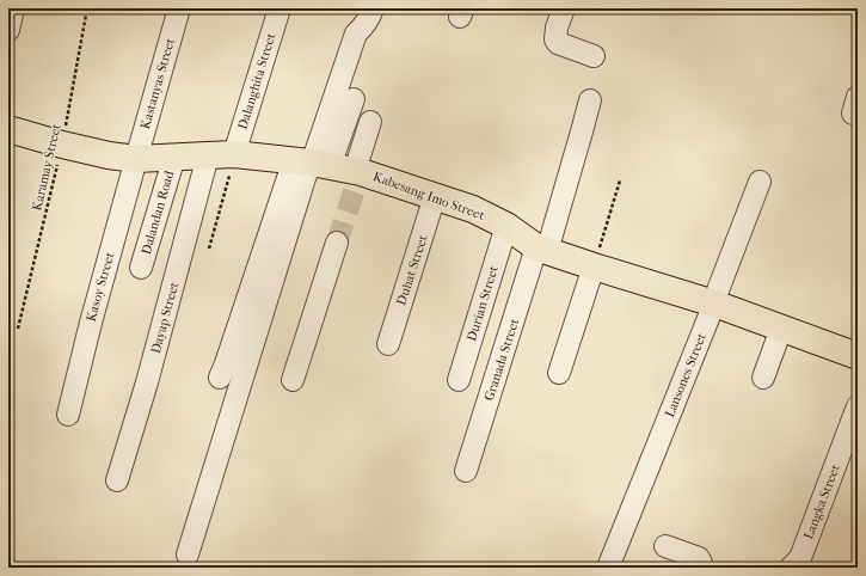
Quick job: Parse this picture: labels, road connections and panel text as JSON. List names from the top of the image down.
{
  "streets": {
    "main road": ["Kabesang Imo Street"],
    "street": [
      "Dalanghita Street",
      "Kastanyas Street",
      "Dalandan Road",
      "Duhat Street",
      "Kasoy Street",
      "Durian Street",
      "Dayap Street",
      "Granada Street",
      "Lansones Street",
      "Langka Street"
    ],
    "path": ["Karamay Street"]
  },
  "crossings": [
    ["Dalanghita Street", "Kabesang Imo Street"],
    ["Kastanyas Street", "Kabesang Imo Street"],
    ["Kastanyas Street", "Kasoy Street"],
    ["Karamay Street", "Kabesang Imo Street"],
    ["Kabesang Imo Street", "Dalandan Road"],
    ["Kabesang Imo Street", "Duhat Street"],
    ["Kabesang Imo Street", "Kasoy Street"],
    ["Kabesang Imo Street", "Durian Street"],
    ["Kabesang Imo Street", "Dayap Street"],
    ["Kabesang Imo Street", "Granada Street"],
    ["Kabesang Imo Street", "Lansones Street"]
  ]
}
